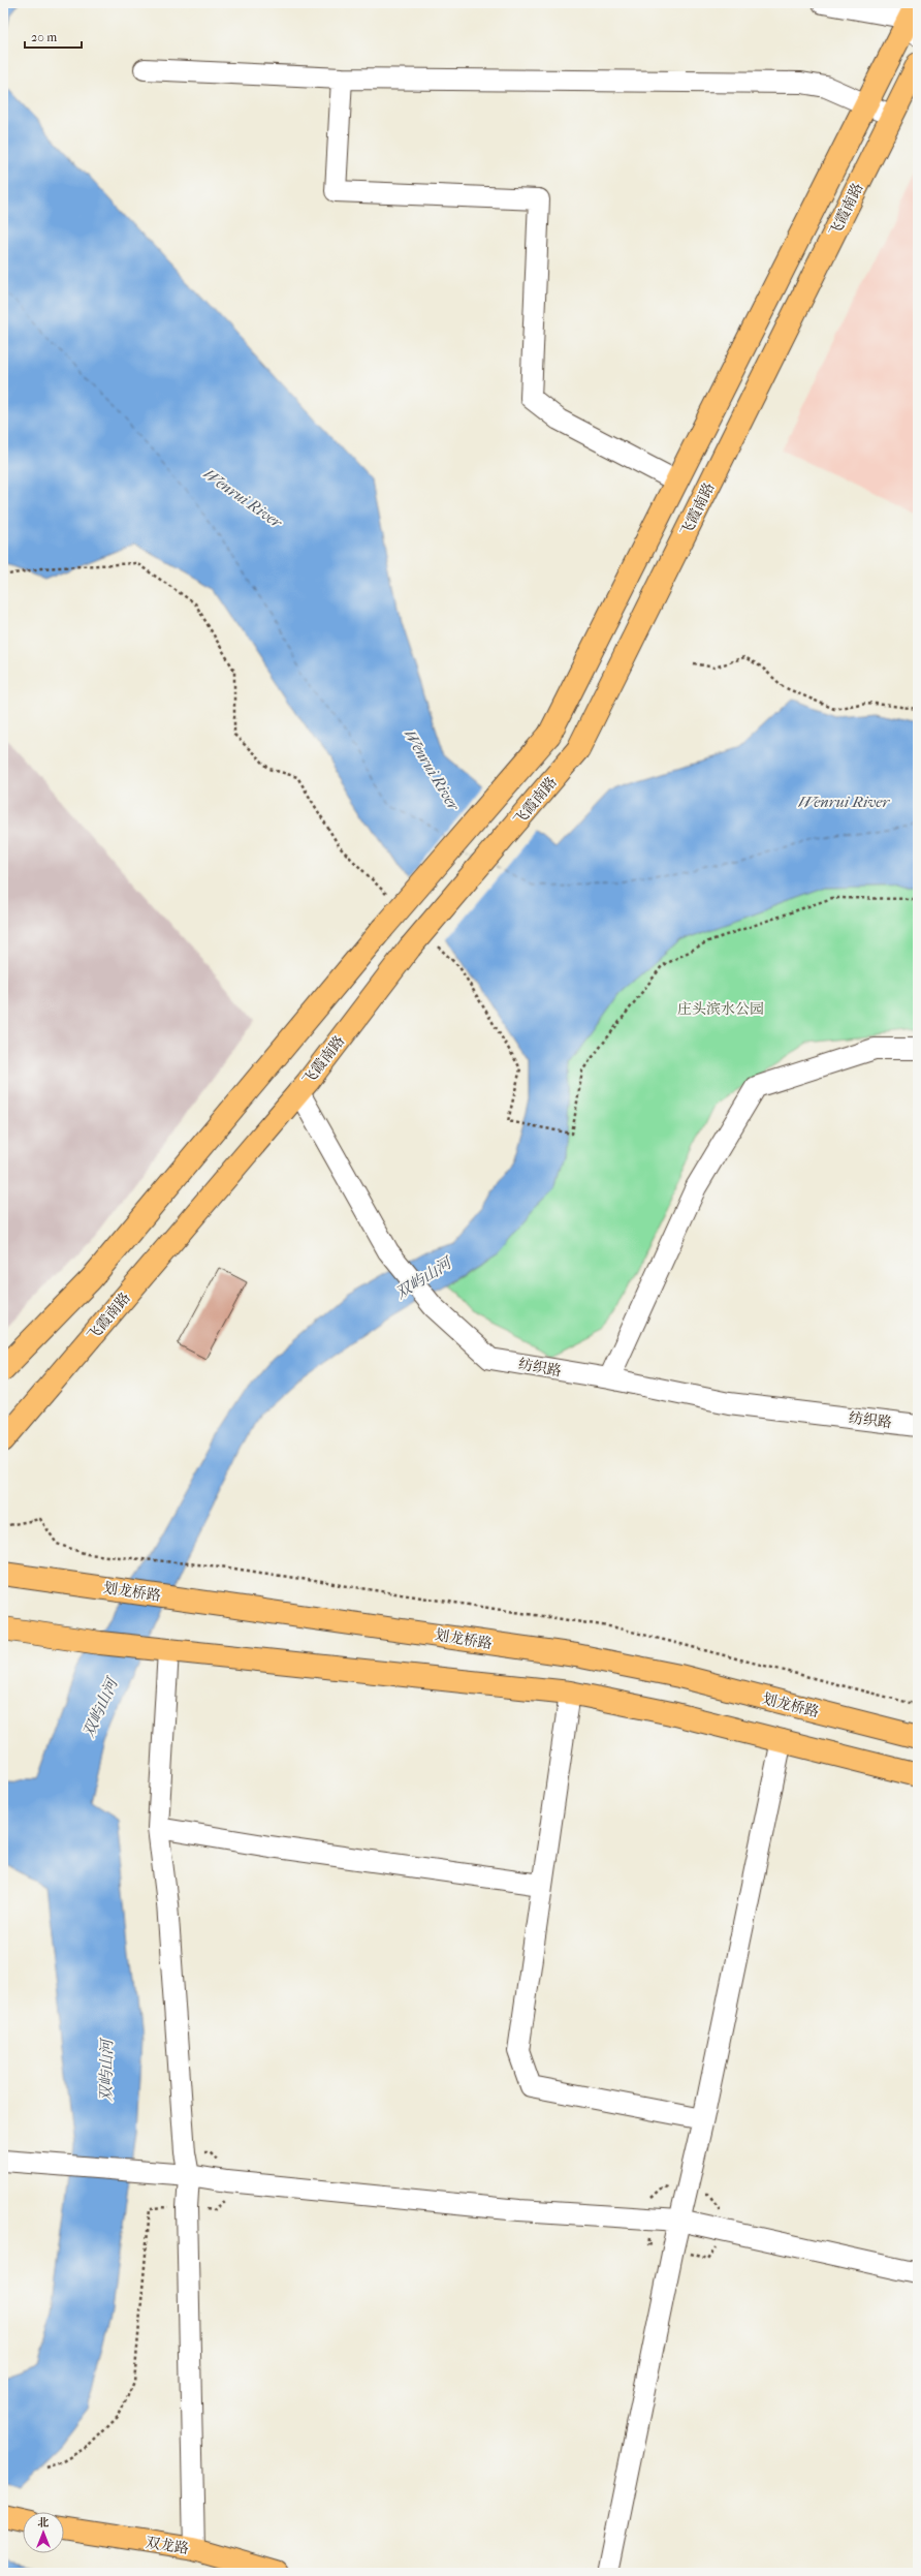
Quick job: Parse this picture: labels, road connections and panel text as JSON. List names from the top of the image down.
{
  "streets": {
    "main road": ["飞霞南路", "划龙桥路", "双龙路"],
    "street": ["纺织路"]
  },
  "crossings": [
    ["飞霞南路", "纺织路"]
  ],
  "water": ["Wenrui River", "双屿山河"],
  "parks": ["庄头滨水公园"],
  "scale_bar": "20 m",
  "north": "top"
}
